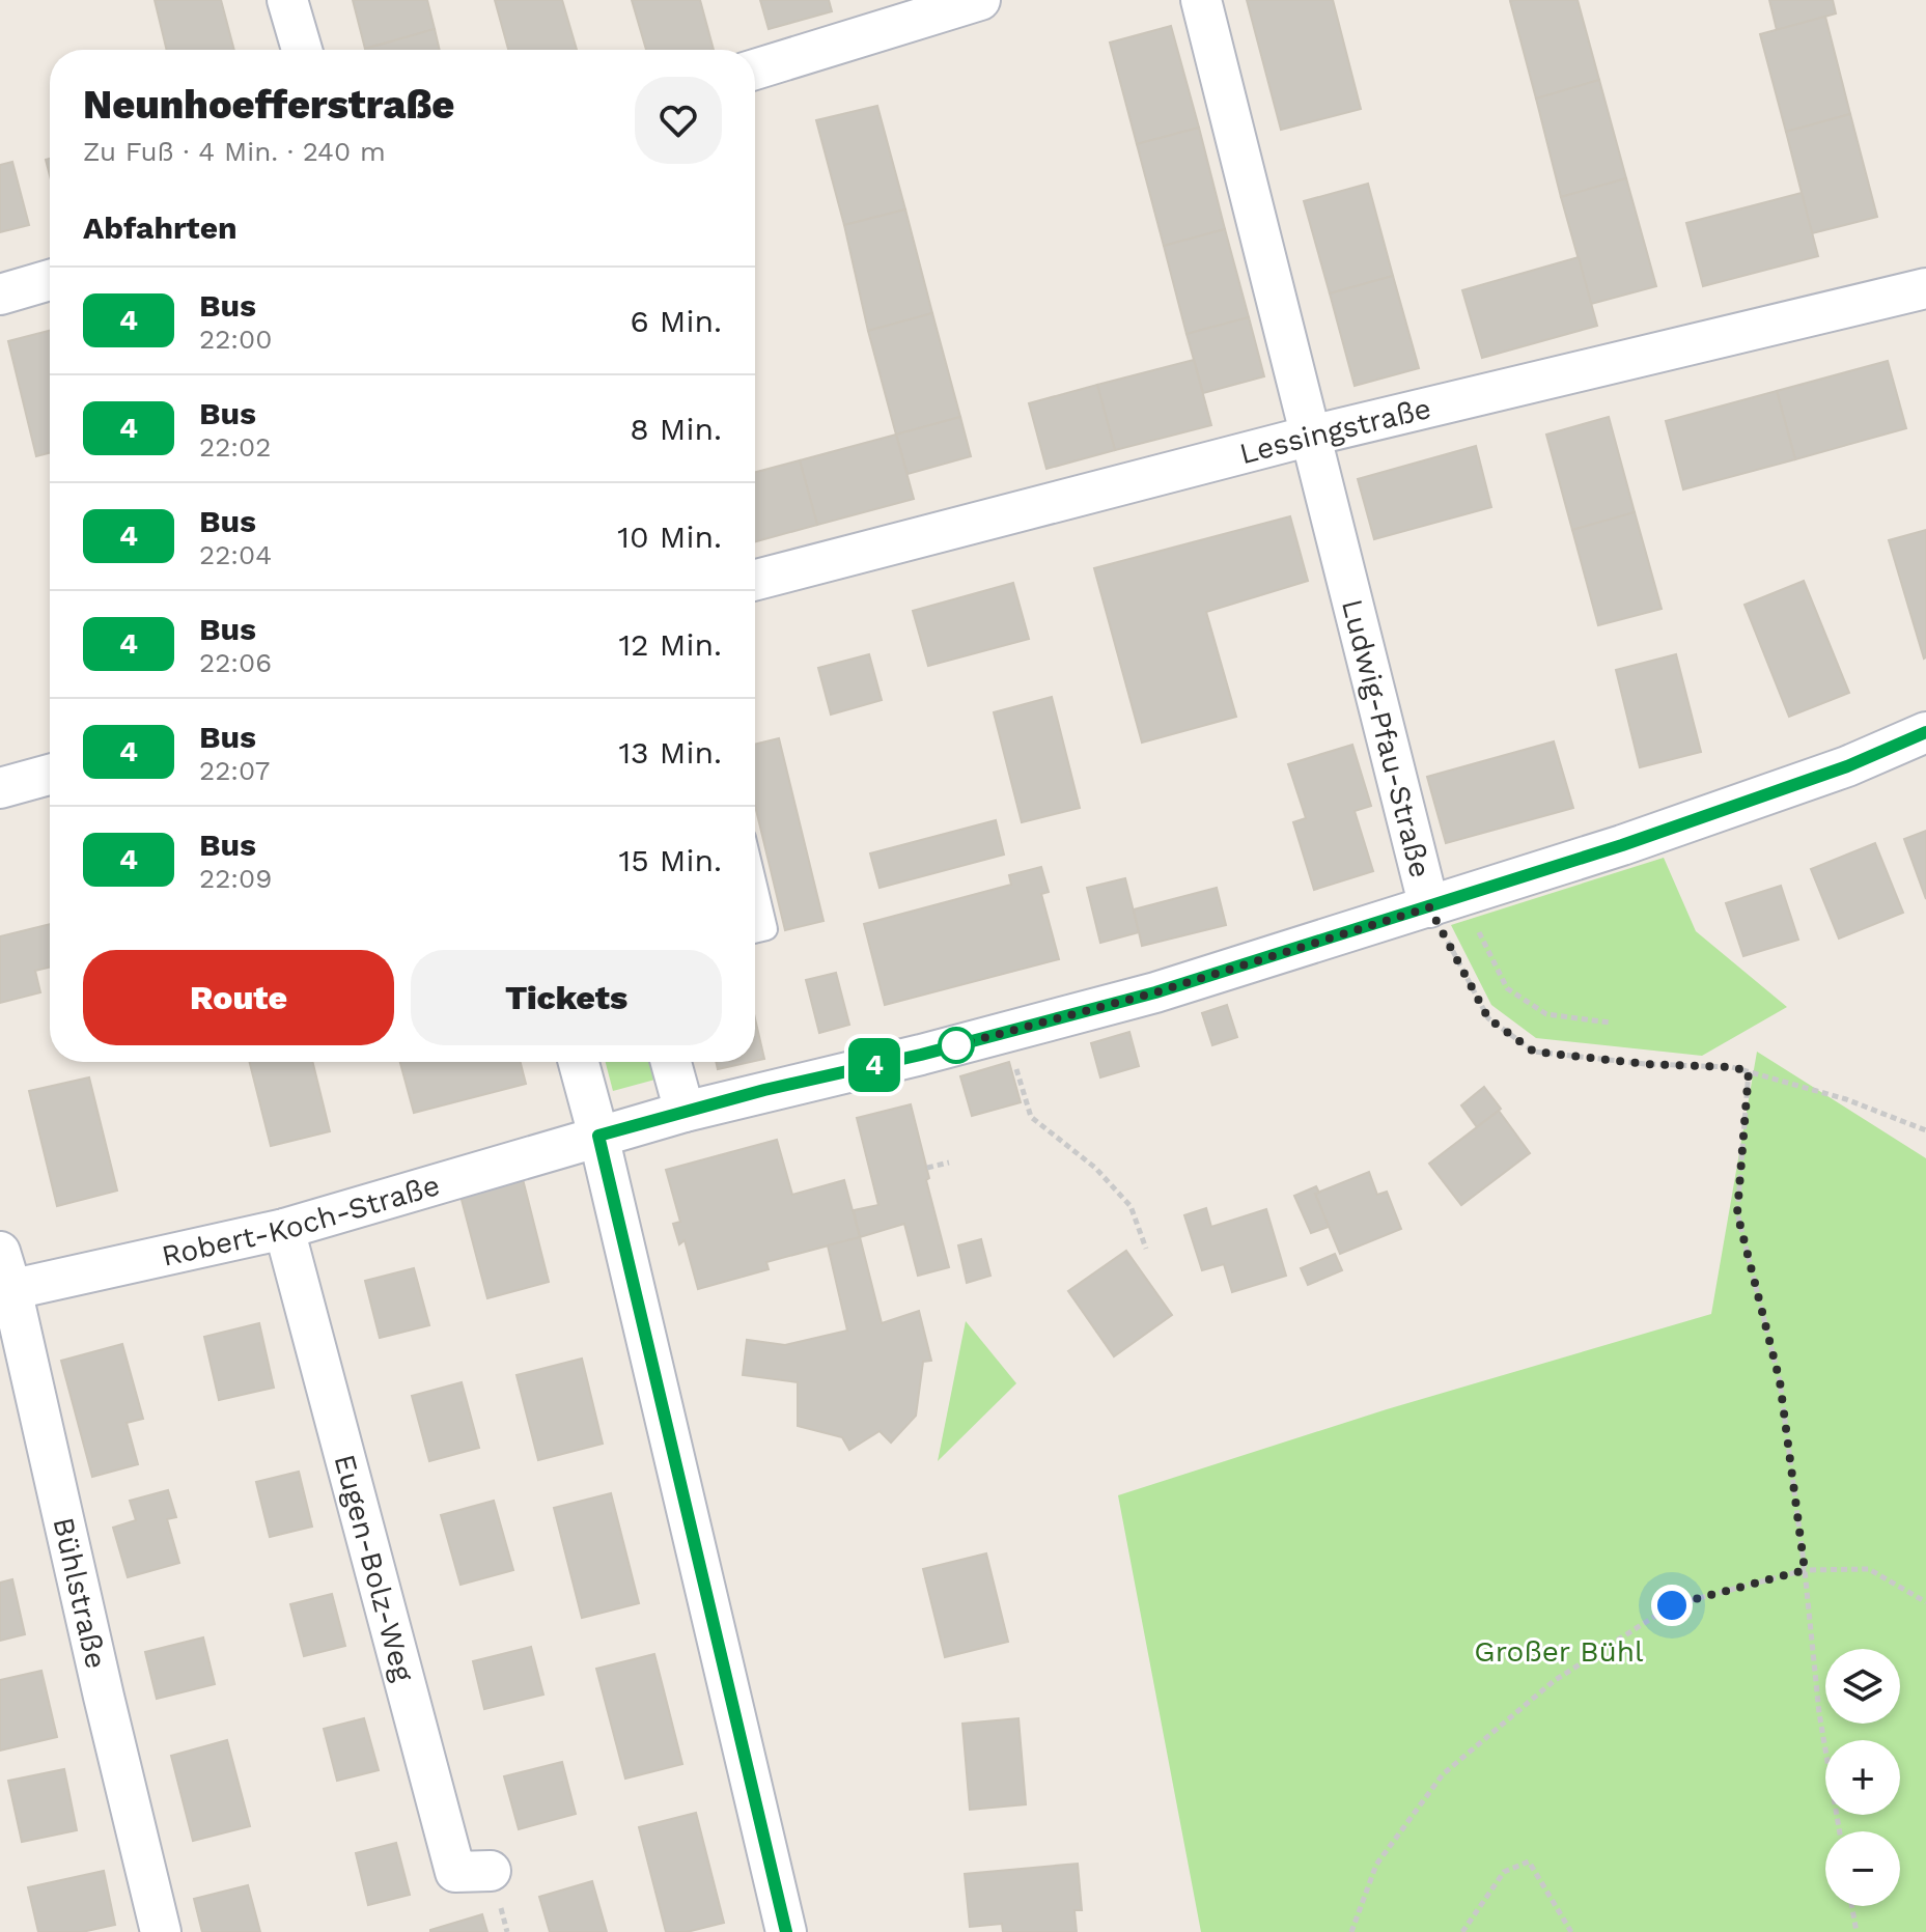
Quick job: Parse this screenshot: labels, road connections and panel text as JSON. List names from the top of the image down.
{
  "streets": {
    "street": [
      "Lessingstraße",
      "Ludwig-Pfau-Straße",
      "Robert-Koch-Straße",
      "Eugen-Bolz-Weg",
      "Bühlstraße"
    ]
  },
  "crossings": [
    ["Lessingstraße", "Ludwig-Pfau-Straße"],
    ["Ludwig-Pfau-Straße", "Robert-Koch-Straße"],
    ["Robert-Koch-Straße", "Eugen-Bolz-Weg"],
    ["Robert-Koch-Straße", "Bühlstraße"]
  ],
  "parks": ["Großer Bühl"],
  "lines": ["bus line 4"],
  "page": {
    "on_map": "4",
    "heading": [
      ["Neunhoefferstraße", "Zu Fuß · 4 Min. · 240 m"],
      "Abfahrten"
    ],
    "list": [
      {
        "mark": "4",
        "name": "Bus",
        "note": "22:00",
        "value": "6 Min."
      },
      {
        "mark": "4",
        "name": "Bus",
        "note": "22:02",
        "value": "8 Min."
      },
      {
        "mark": "4",
        "name": "Bus",
        "note": "22:04",
        "value": "10 Min."
      },
      {
        "mark": "4",
        "name": "Bus",
        "note": "22:06",
        "value": "12 Min."
      },
      {
        "mark": "4",
        "name": "Bus",
        "note": "22:07",
        "value": "13 Min."
      },
      {
        "mark": "4",
        "name": "Bus",
        "note": "22:09",
        "value": "15 Min."
      }
    ],
    "buttons": ["Route", "Tickets"],
    "map_buttons": ["+", "−"]
  }
}
